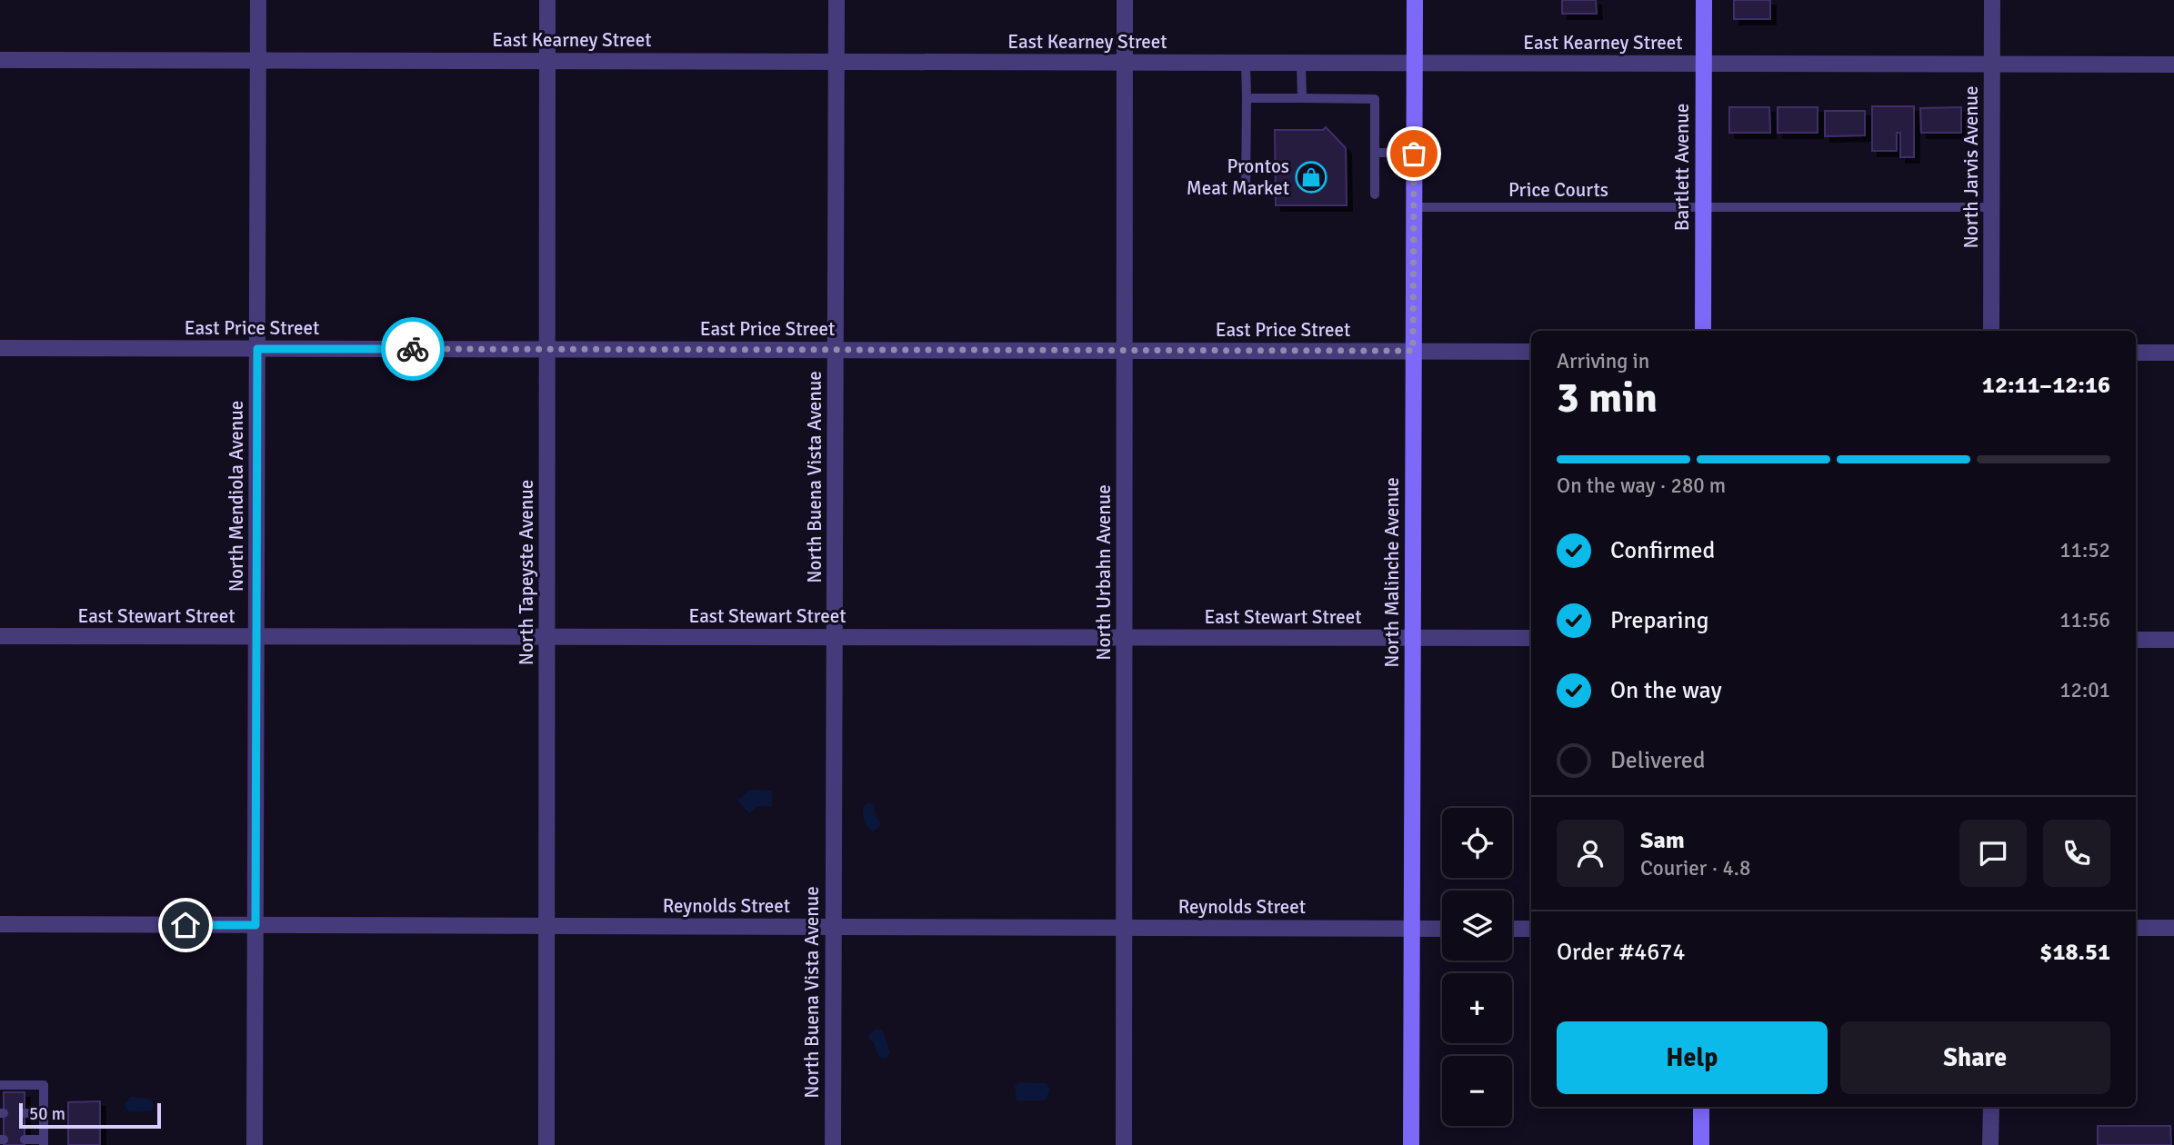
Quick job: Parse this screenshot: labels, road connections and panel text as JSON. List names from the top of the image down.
{
  "streets": {
    "main road": ["Bartlett Avenue", "North Malinche Avenue"],
    "street": [
      "East Kearney Street",
      "North Jarvis Avenue",
      "East Price Street",
      "North Buena Vista Avenue",
      "North Mendiola Avenue",
      "North Tapeyste Avenue",
      "North Urbahn Avenue",
      "East Stewart Street",
      "Reynolds Street"
    ],
    "lane": ["Price Courts"]
  },
  "crossings": [
    ["East Kearney Street", "Bartlett Avenue"],
    ["East Kearney Street", "North Jarvis Avenue"],
    ["East Kearney Street", "North Buena Vista Avenue"],
    ["East Kearney Street", "North Mendiola Avenue"],
    ["East Kearney Street", "North Tapeyste Avenue"],
    ["East Kearney Street", "North Urbahn Avenue"],
    ["East Kearney Street", "North Malinche Avenue"],
    ["Bartlett Avenue", "Price Courts"],
    ["North Jarvis Avenue", "Price Courts"],
    ["Price Courts", "North Malinche Avenue"],
    ["East Price Street", "North Buena Vista Avenue"],
    ["East Price Street", "North Mendiola Avenue"],
    ["East Price Street", "North Tapeyste Avenue"],
    ["East Price Street", "North Urbahn Avenue"],
    ["East Price Street", "North Malinche Avenue"],
    ["North Buena Vista Avenue", "East Stewart Street"],
    ["North Buena Vista Avenue", "Reynolds Street"],
    ["North Mendiola Avenue", "East Stewart Street"],
    ["North Mendiola Avenue", "Reynolds Street"],
    ["North Tapeyste Avenue", "East Stewart Street"],
    ["North Tapeyste Avenue", "Reynolds Street"],
    ["North Urbahn Avenue", "East Stewart Street"],
    ["North Urbahn Avenue", "Reynolds Street"],
    ["North Malinche Avenue", "East Stewart Street"],
    ["North Malinche Avenue", "Reynolds Street"]
  ],
  "places": {
    "shop": ["Prontos Meat Market"]
  },
  "scale_bar": "50 m",
  "page": {
    "heading": ["3 min", "Arriving in", "12:11–12:16"],
    "panel": [
      "Sam",
      "Courier · 4.8",
      "Order #4674",
      "$18.51"
    ],
    "bar": "On the way · 280 m",
    "list": [
      ["Confirmed", "11:52"],
      ["Preparing", "11:56"],
      ["On the way", "12:01"],
      "Delivered"
    ],
    "map_buttons": ["+", "−"],
    "buttons": ["Help", "Share"],
    "scale": "50 m"
  }
}
